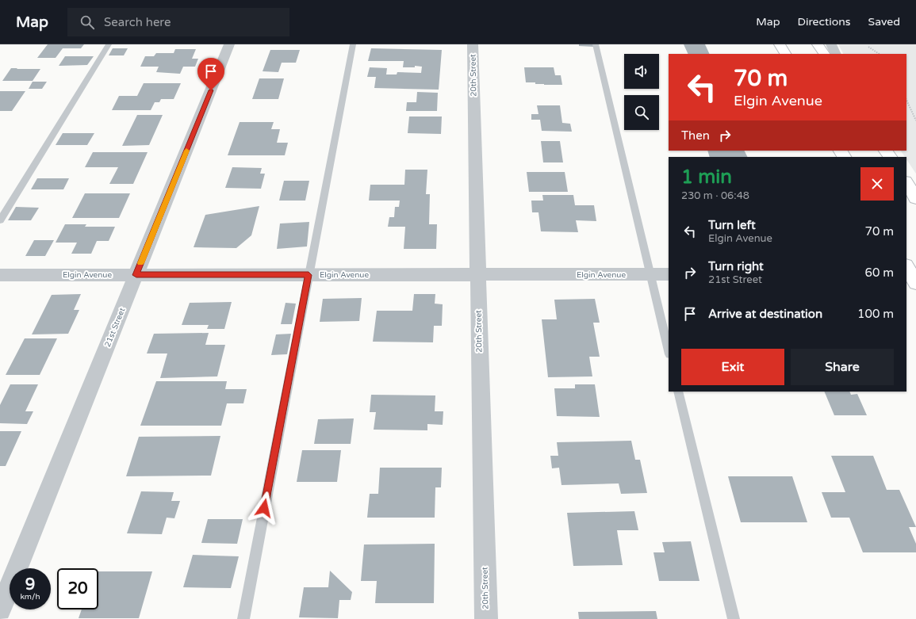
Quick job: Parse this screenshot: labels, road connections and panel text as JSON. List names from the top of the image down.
{
  "streets": {
    "street": ["20th Street", "Elgin Avenue", "21st Street"]
  },
  "crossings": [
    ["20th Street", "Elgin Avenue"],
    ["Elgin Avenue", "21st Street"]
  ],
  "page": {
    "header": "Map",
    "search": "Search here",
    "nav": ["Map", "Directions", "Saved"],
    "turn": ["70 m", "Elgin Avenue"],
    "then": "Then",
    "heading": ["1 min", "230 m · 06:48"],
    "list": [
      {
        "name": "Turn left",
        "note": "Elgin Avenue",
        "value": "70 m"
      },
      {
        "name": "Turn right",
        "note": "21st Street",
        "value": "60 m"
      },
      {
        "name": "Arrive at destination",
        "value": "100 m"
      }
    ],
    "buttons": ["Exit", "Share"],
    "speed": "9 km/h",
    "limit": "20"
  }
}
